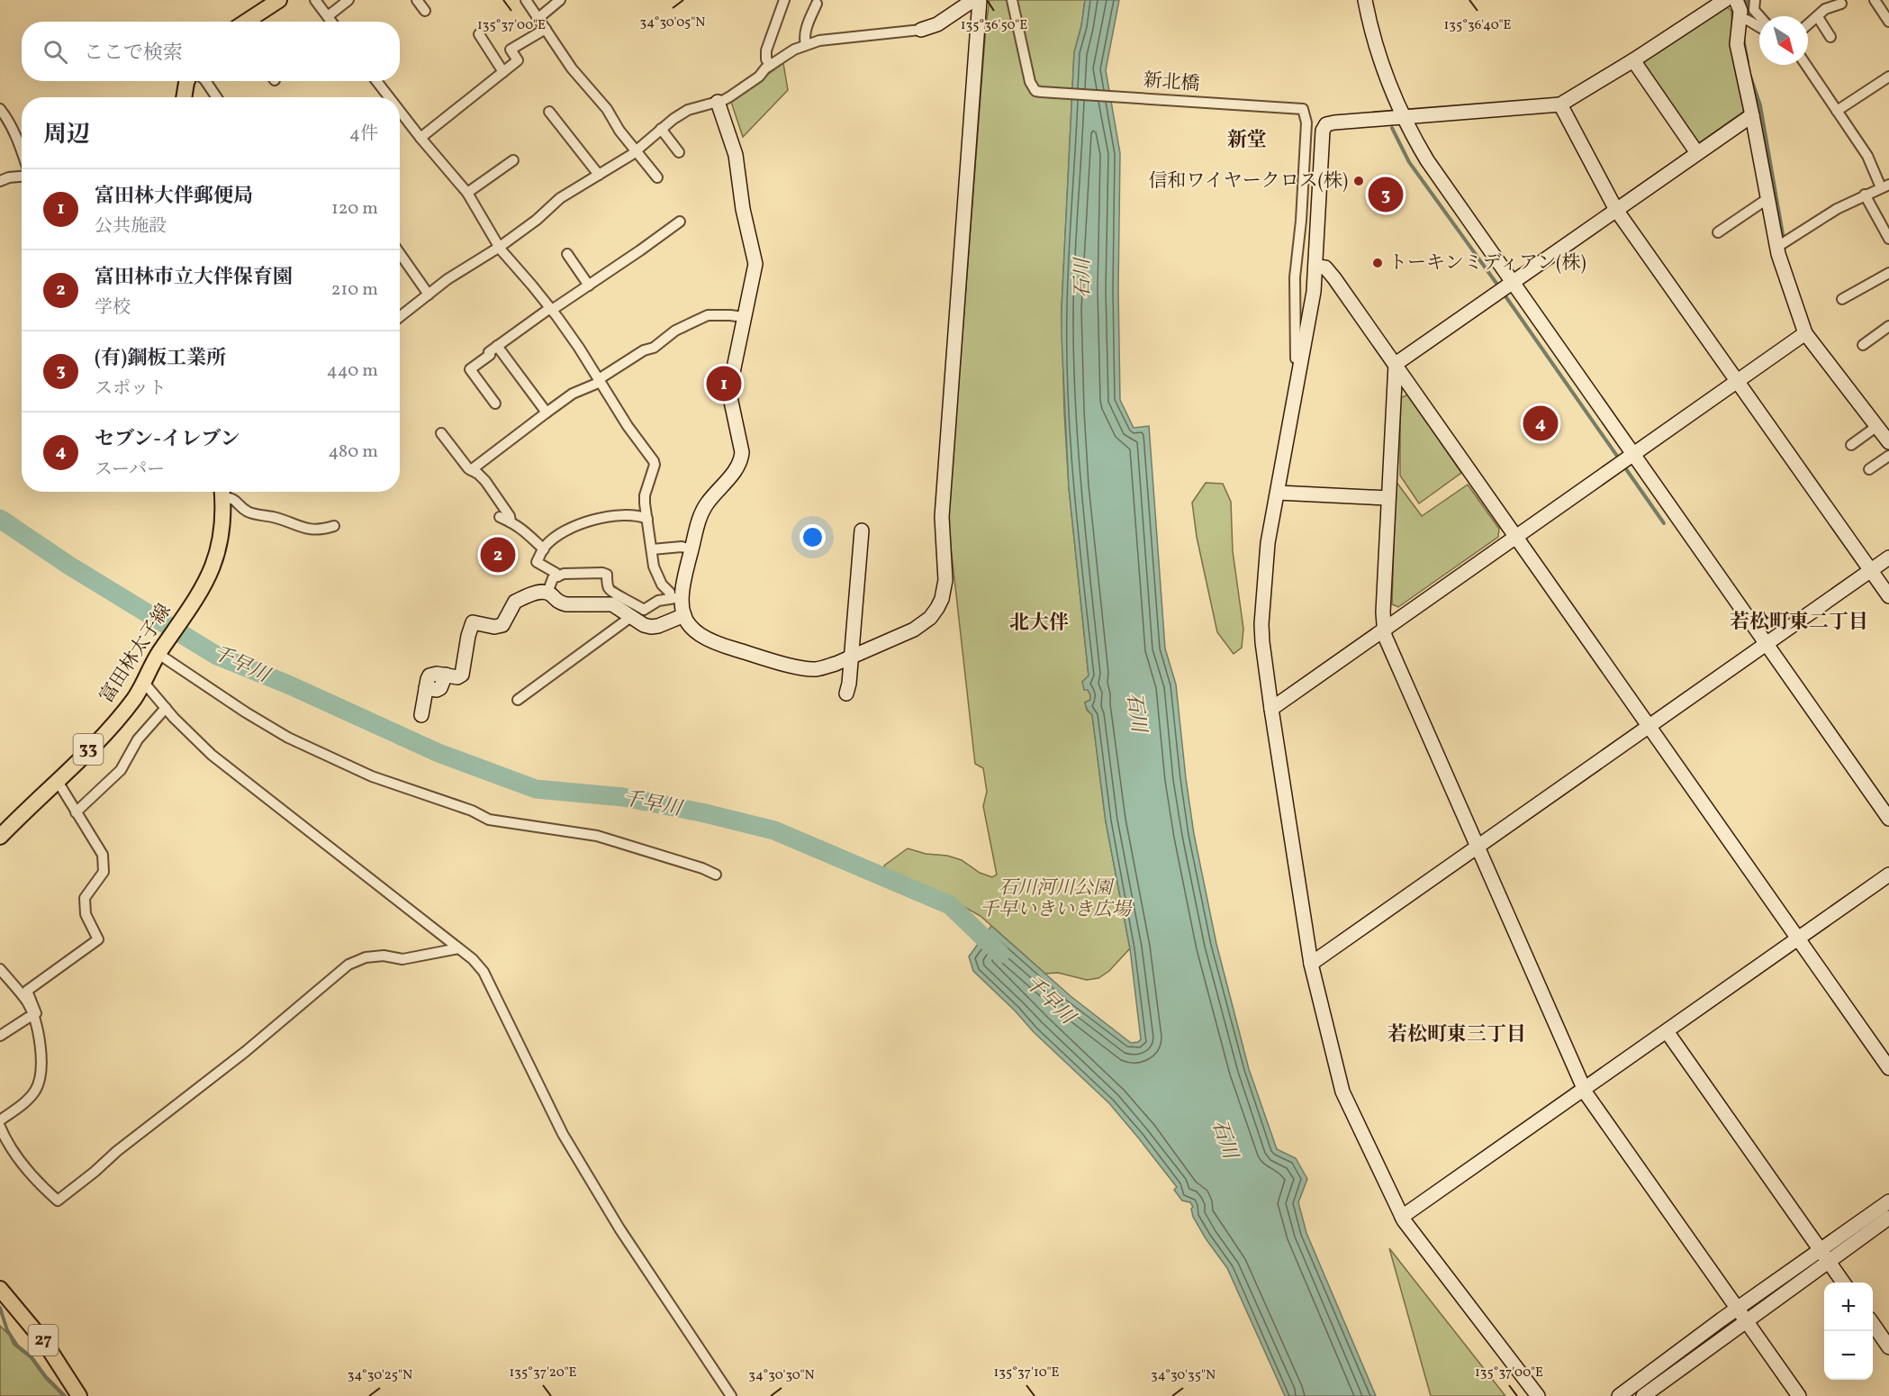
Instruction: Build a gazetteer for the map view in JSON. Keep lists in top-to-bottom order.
{
  "streets": {
    "main road": ["富田林太子線", "33", "27"],
    "street": ["新北橋"]
  },
  "districts": [
    "新堂",
    "若松町東二丁目",
    "北大伴",
    "若松町東三丁目"
  ],
  "water": ["石川", "千早川"],
  "parks": ["石川河川公園 千早いきいき広場"],
  "places": ["信和ワイヤークロス(株)", "トーキンミディアン(株)"],
  "north": "bottom right",
  "page": {
    "search": "ここで検索",
    "heading": ["周辺", "4件"],
    "list": [
      {
        "mark": "1",
        "name": "富田林大伴郵便局",
        "note": "公共施設",
        "value": "120 m"
      },
      {
        "mark": "2",
        "name": "富田林市立大伴保育園",
        "note": "学校",
        "value": "210 m"
      },
      {
        "mark": "3",
        "name": "(有)鋼板工業所",
        "note": "スポット",
        "value": "440 m"
      },
      {
        "mark": "4",
        "name": "セブン-イレブン",
        "note": "スーパー",
        "value": "480 m"
      }
    ],
    "pins": [
      "3",
      "1",
      "4",
      "2"
    ],
    "map_buttons": ["+", "−"]
  },
  "coordinates": [
    "34°30'05\"N",
    "135°37'00\"E",
    "135°36'50\"E",
    "135°36'40\"E",
    "135°37'20\"E",
    "135°37'10\"E",
    "34°30'25\"N",
    "34°30'30\"N",
    "34°30'35\"N"
  ]
}
